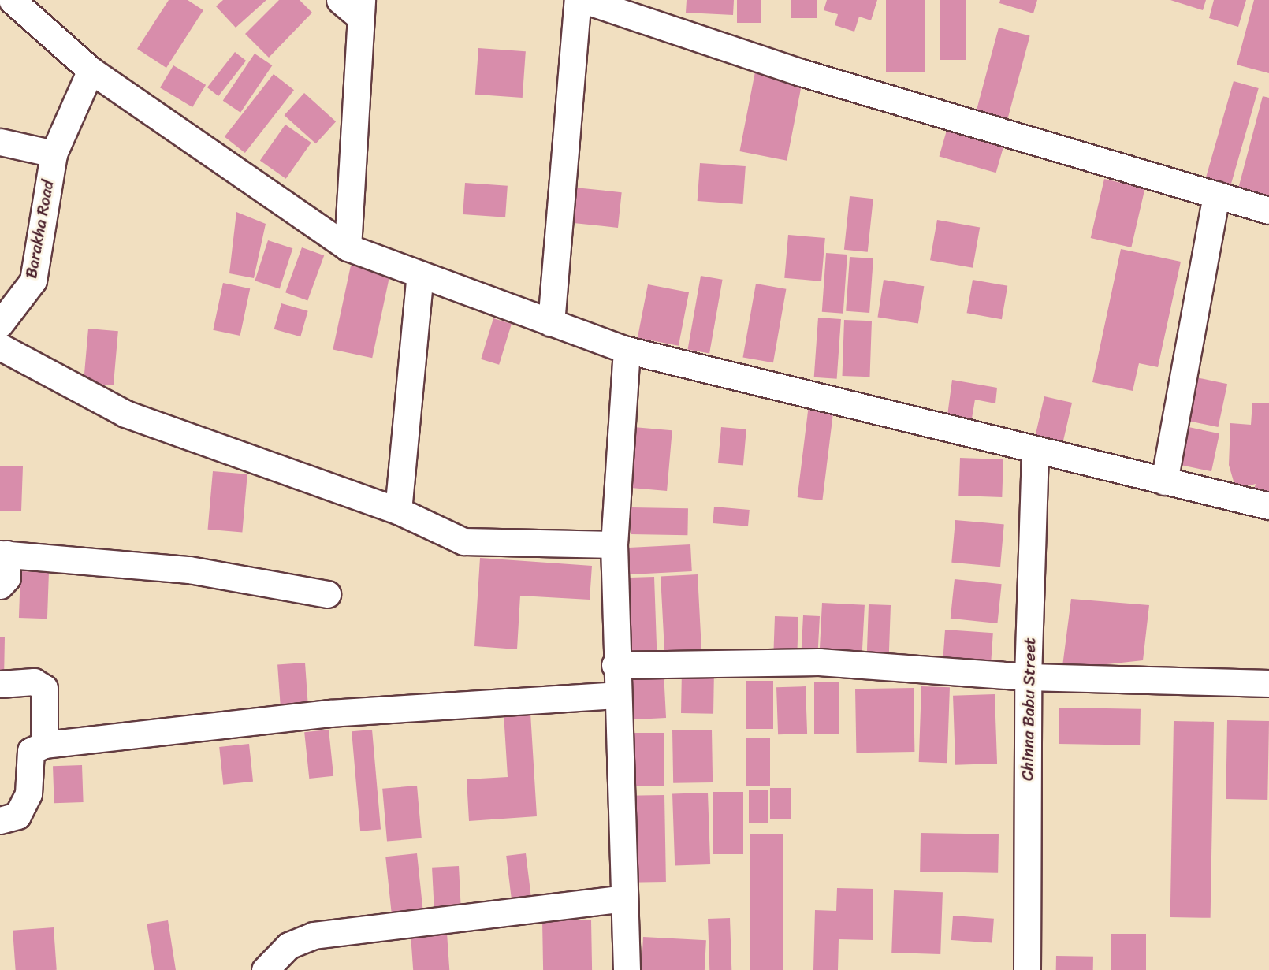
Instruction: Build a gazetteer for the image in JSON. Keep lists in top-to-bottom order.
{
  "streets": {
    "street": ["Barakha Road", "Chinna Babu Street"]
  }
}
